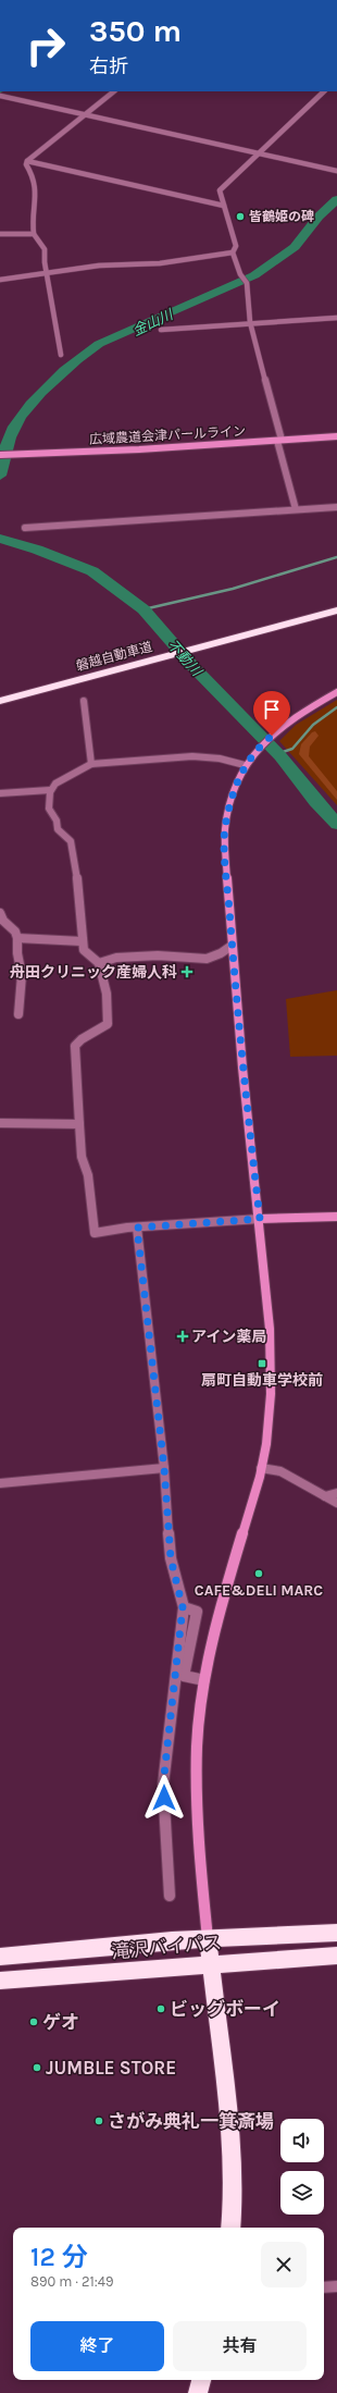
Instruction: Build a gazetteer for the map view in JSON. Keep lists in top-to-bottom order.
{
  "streets": {
    "highway": ["磐越自動車道", "滝沢バイパス"],
    "street": ["広域農道会津パールライン"]
  },
  "water": ["金山川", "不動川"],
  "places": {
    "other": [
      "皆鶴姫の碑",
      "CAFE&DELI MARC",
      "ビッグボーイ",
      "ゲオ",
      "JUMBLE STORE",
      "さがみ典礼一箕斎場"
    ],
    "health": ["舟田クリニック産婦人科", "アイン薬局"],
    "transit": ["扇町自動車学校前"]
  },
  "page": {
    "turn": ["350 m", "右折"],
    "heading": ["12 分", "890 m · 21:49"],
    "buttons": ["終了", "共有"]
  }
}
